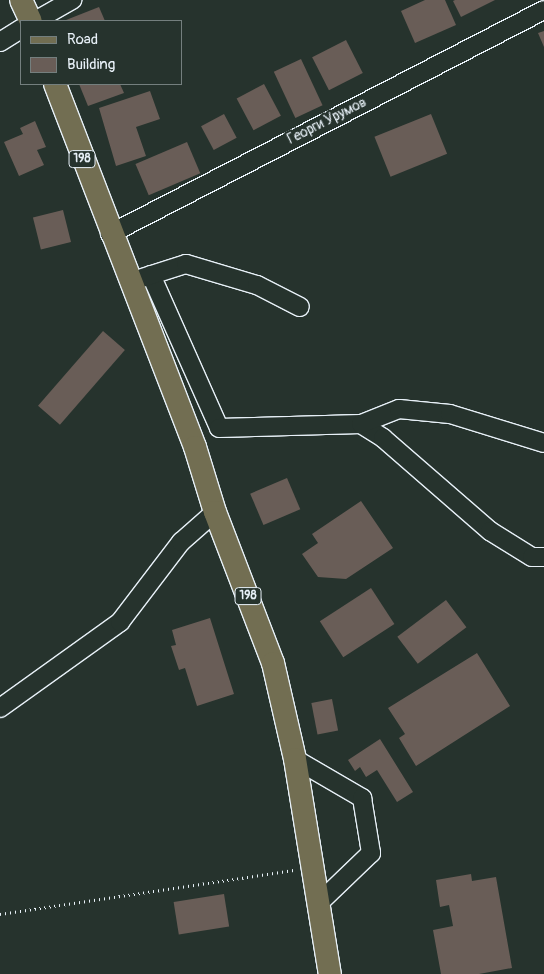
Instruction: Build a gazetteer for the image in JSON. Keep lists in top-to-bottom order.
{
  "streets": {
    "main road": ["198"],
    "street": ["Георги Урумов"]
  },
  "crossings": [
    ["Георги Урумов", "198"]
  ],
  "legend": ["Road", "Building"]
}
